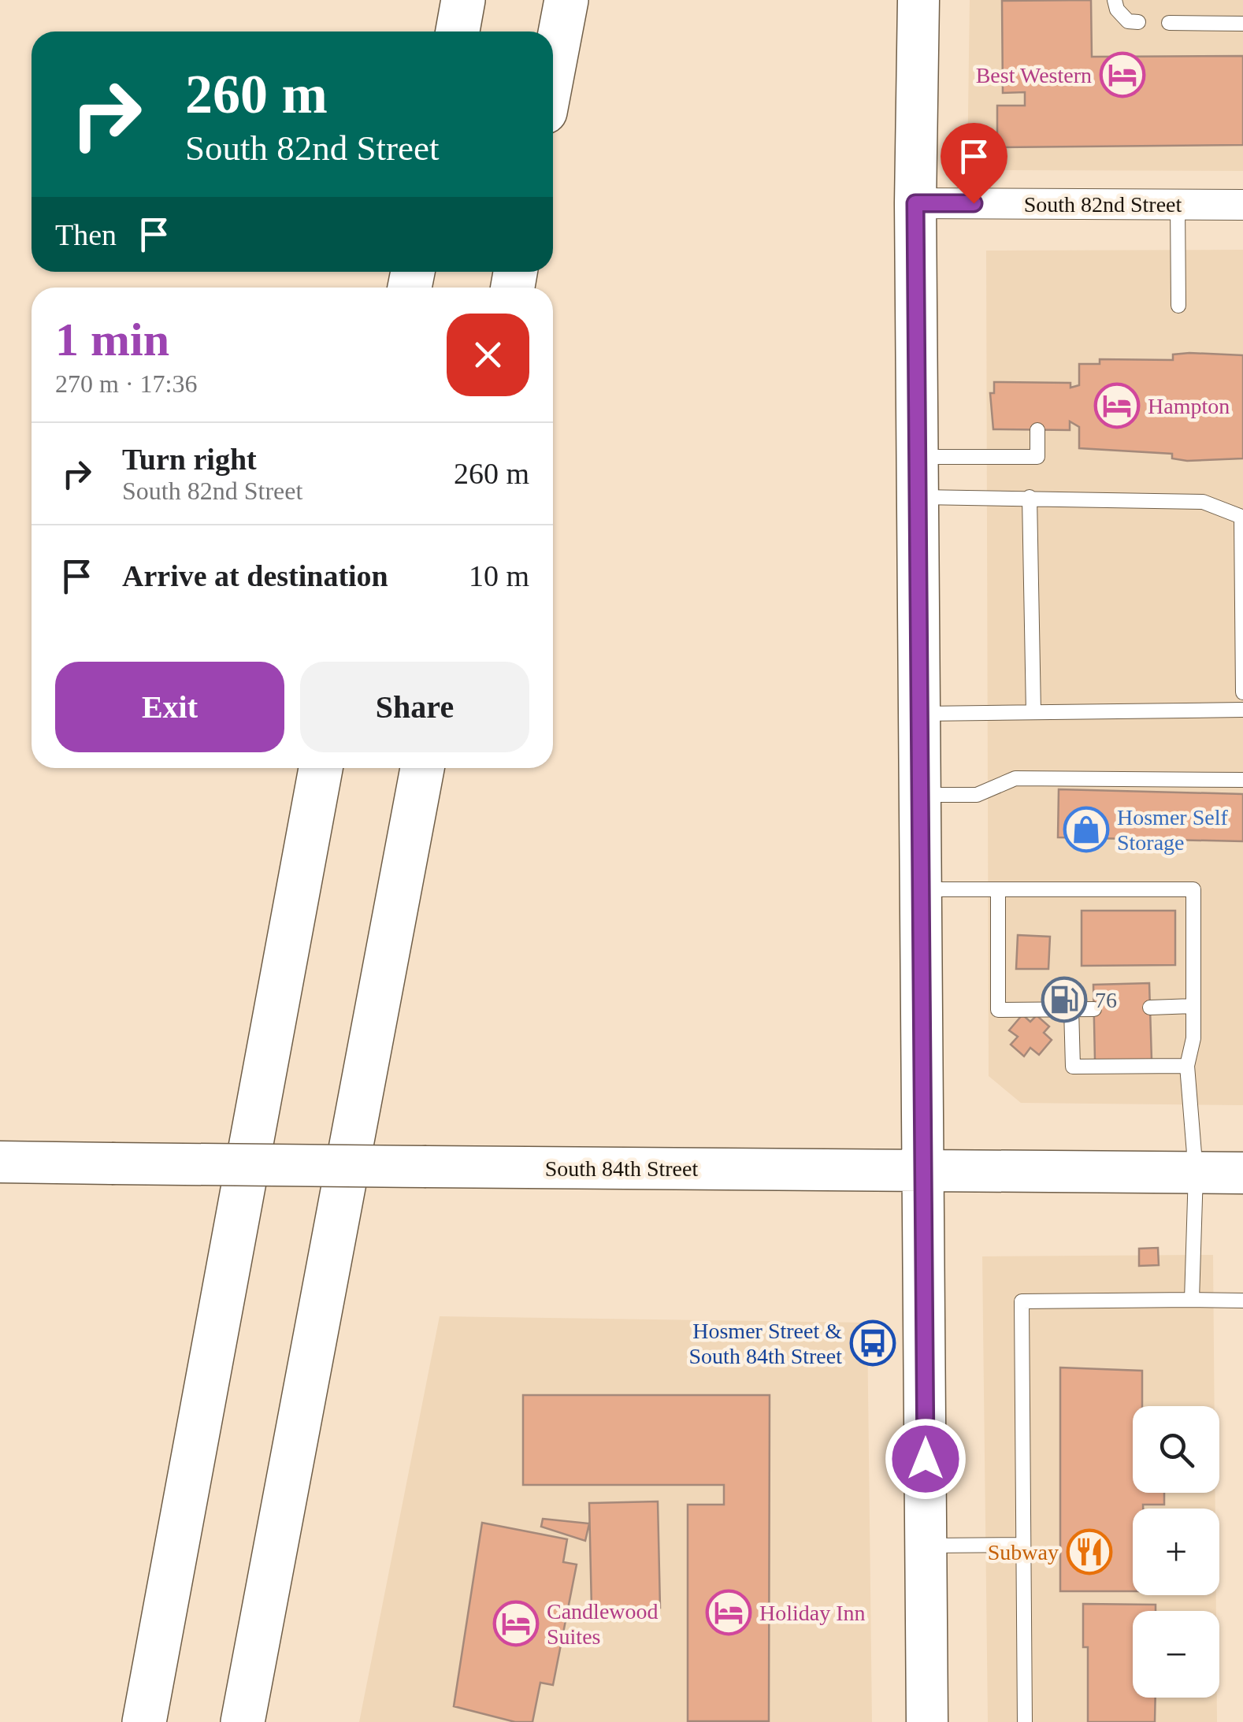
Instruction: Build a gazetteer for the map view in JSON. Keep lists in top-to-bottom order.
{
  "streets": {
    "main road": ["South 84th Street"],
    "street": ["South 82nd Street"]
  },
  "places": {
    "hotel": [
      "Best Western",
      "Hampton",
      "Holiday Inn",
      "Candlewood Suites"
    ],
    "shop": ["Hosmer Self Storage"],
    "fuel station": ["76"],
    "bus stop": ["Hosmer Street & South 84th Street"],
    "restaurant": ["Subway"]
  },
  "page": {
    "turn": ["260 m", "South 82nd Street"],
    "then": "Then",
    "heading": ["1 min", "270 m · 17:36"],
    "list": [
      {
        "name": "Turn right",
        "note": "South 82nd Street",
        "value": "260 m"
      },
      {
        "name": "Arrive at destination",
        "value": "10 m"
      }
    ],
    "buttons": ["Exit", "Share"],
    "map_buttons": ["+", "−"]
  }
}
